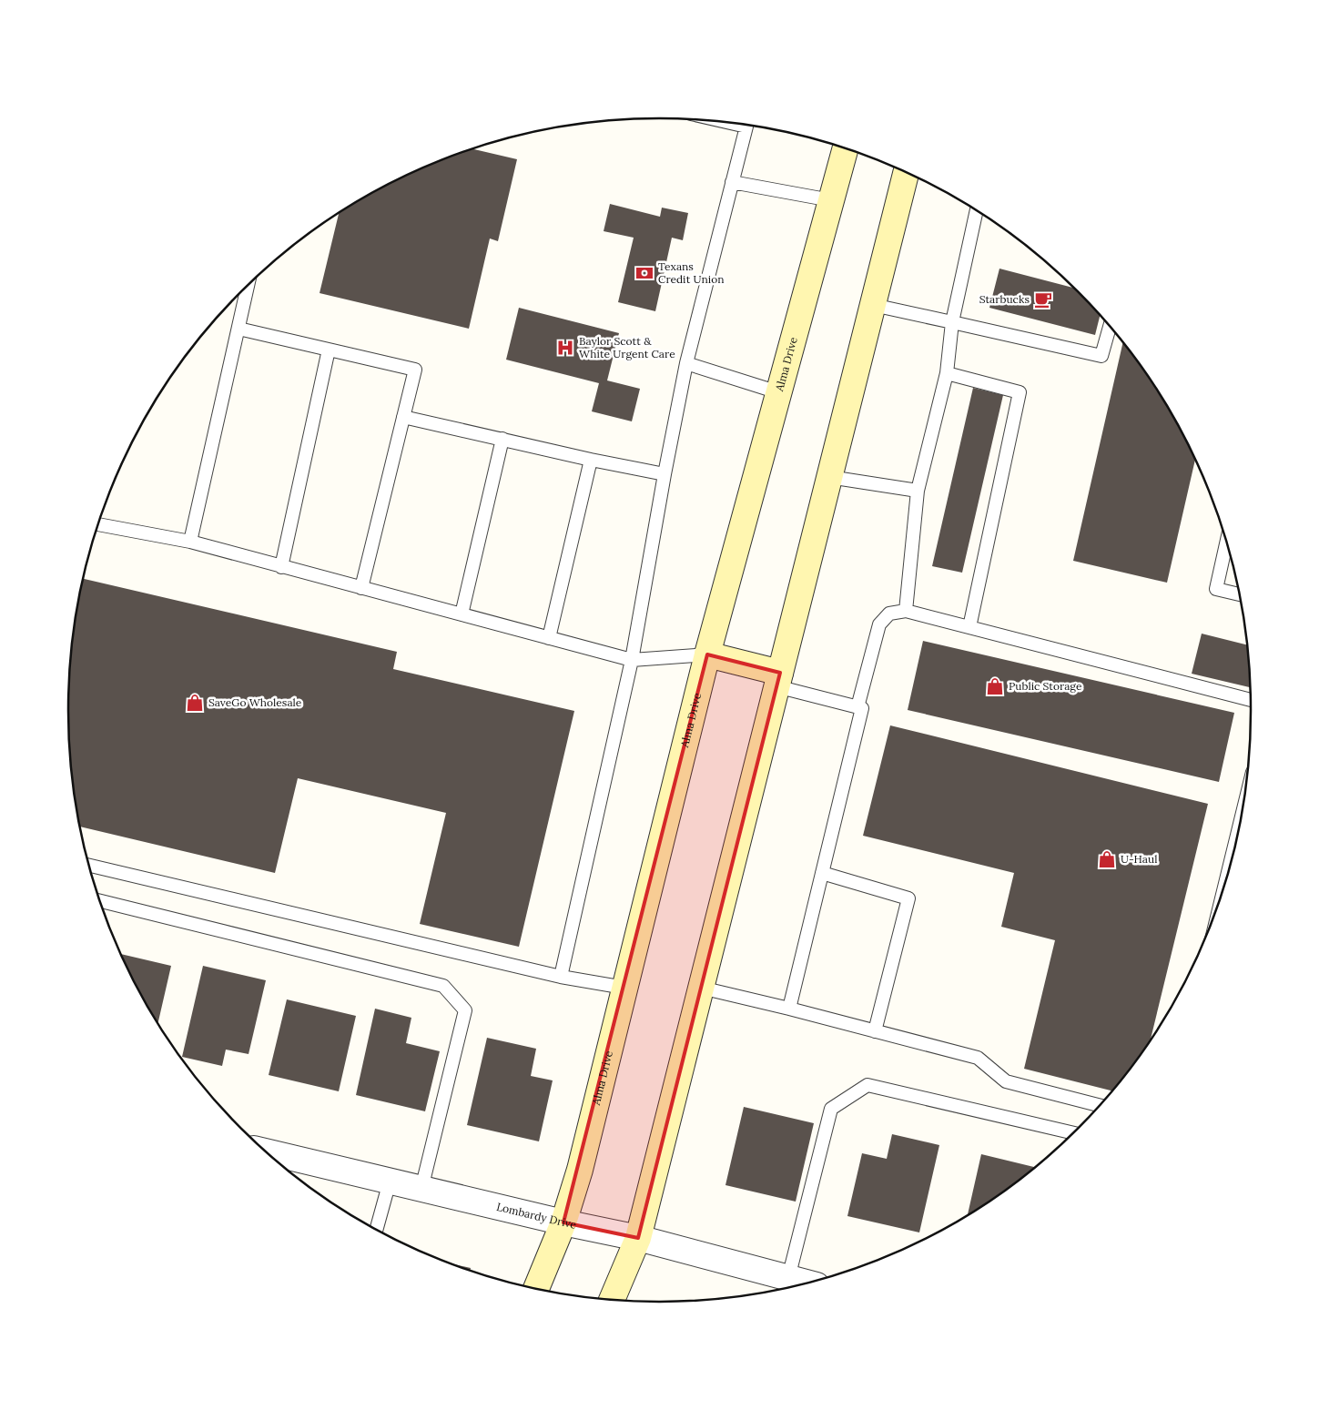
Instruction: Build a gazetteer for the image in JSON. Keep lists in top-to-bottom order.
{
  "streets": {
    "main road": ["Alma Drive"],
    "street": ["Lombardy Drive"]
  },
  "crossings": [
    ["Alma Drive", "Lombardy Drive"]
  ],
  "places": {
    "bank": ["Texans Credit Union"],
    "cafe": ["Starbucks"],
    "hospital": ["Baylor Scott & White Urgent Care"],
    "shop": ["Public Storage", "SaveGo Wholesale", "U-Haul"]
  }
}
